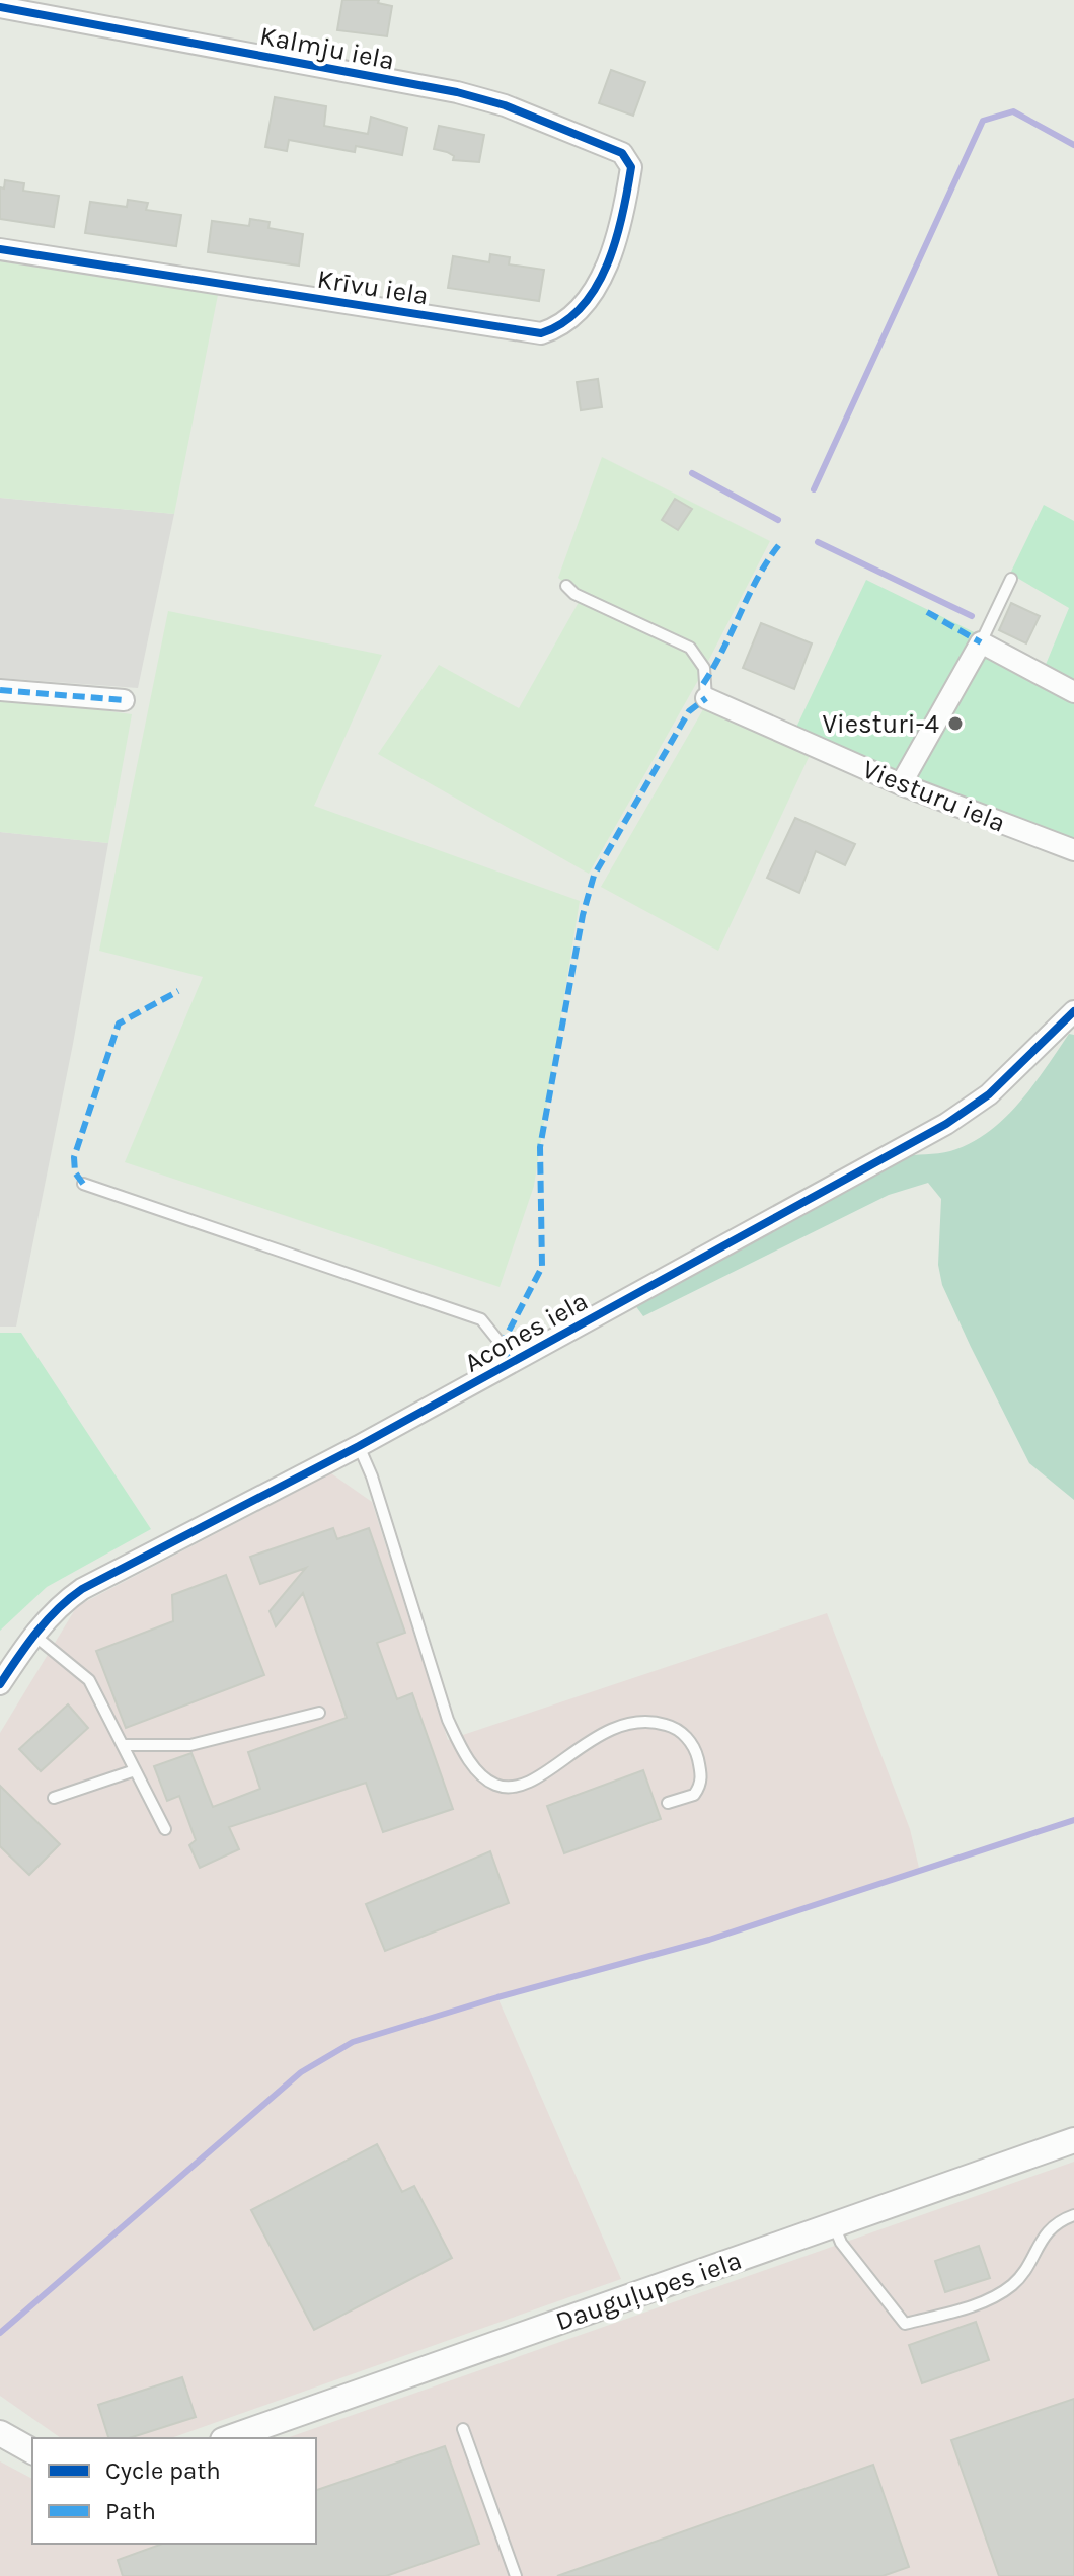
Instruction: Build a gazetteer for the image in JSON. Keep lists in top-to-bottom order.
{
  "streets": {
    "street": [
      "Kalmju iela",
      "Krīvu iela",
      "Viesturu iela",
      "Acones iela",
      "Dauguļupes iela"
    ]
  },
  "crossings": [
    ["Kalmju iela", "Krīvu iela"]
  ],
  "places": ["Viesturi-4"],
  "legend": ["Cycle path", "Path"]
}
